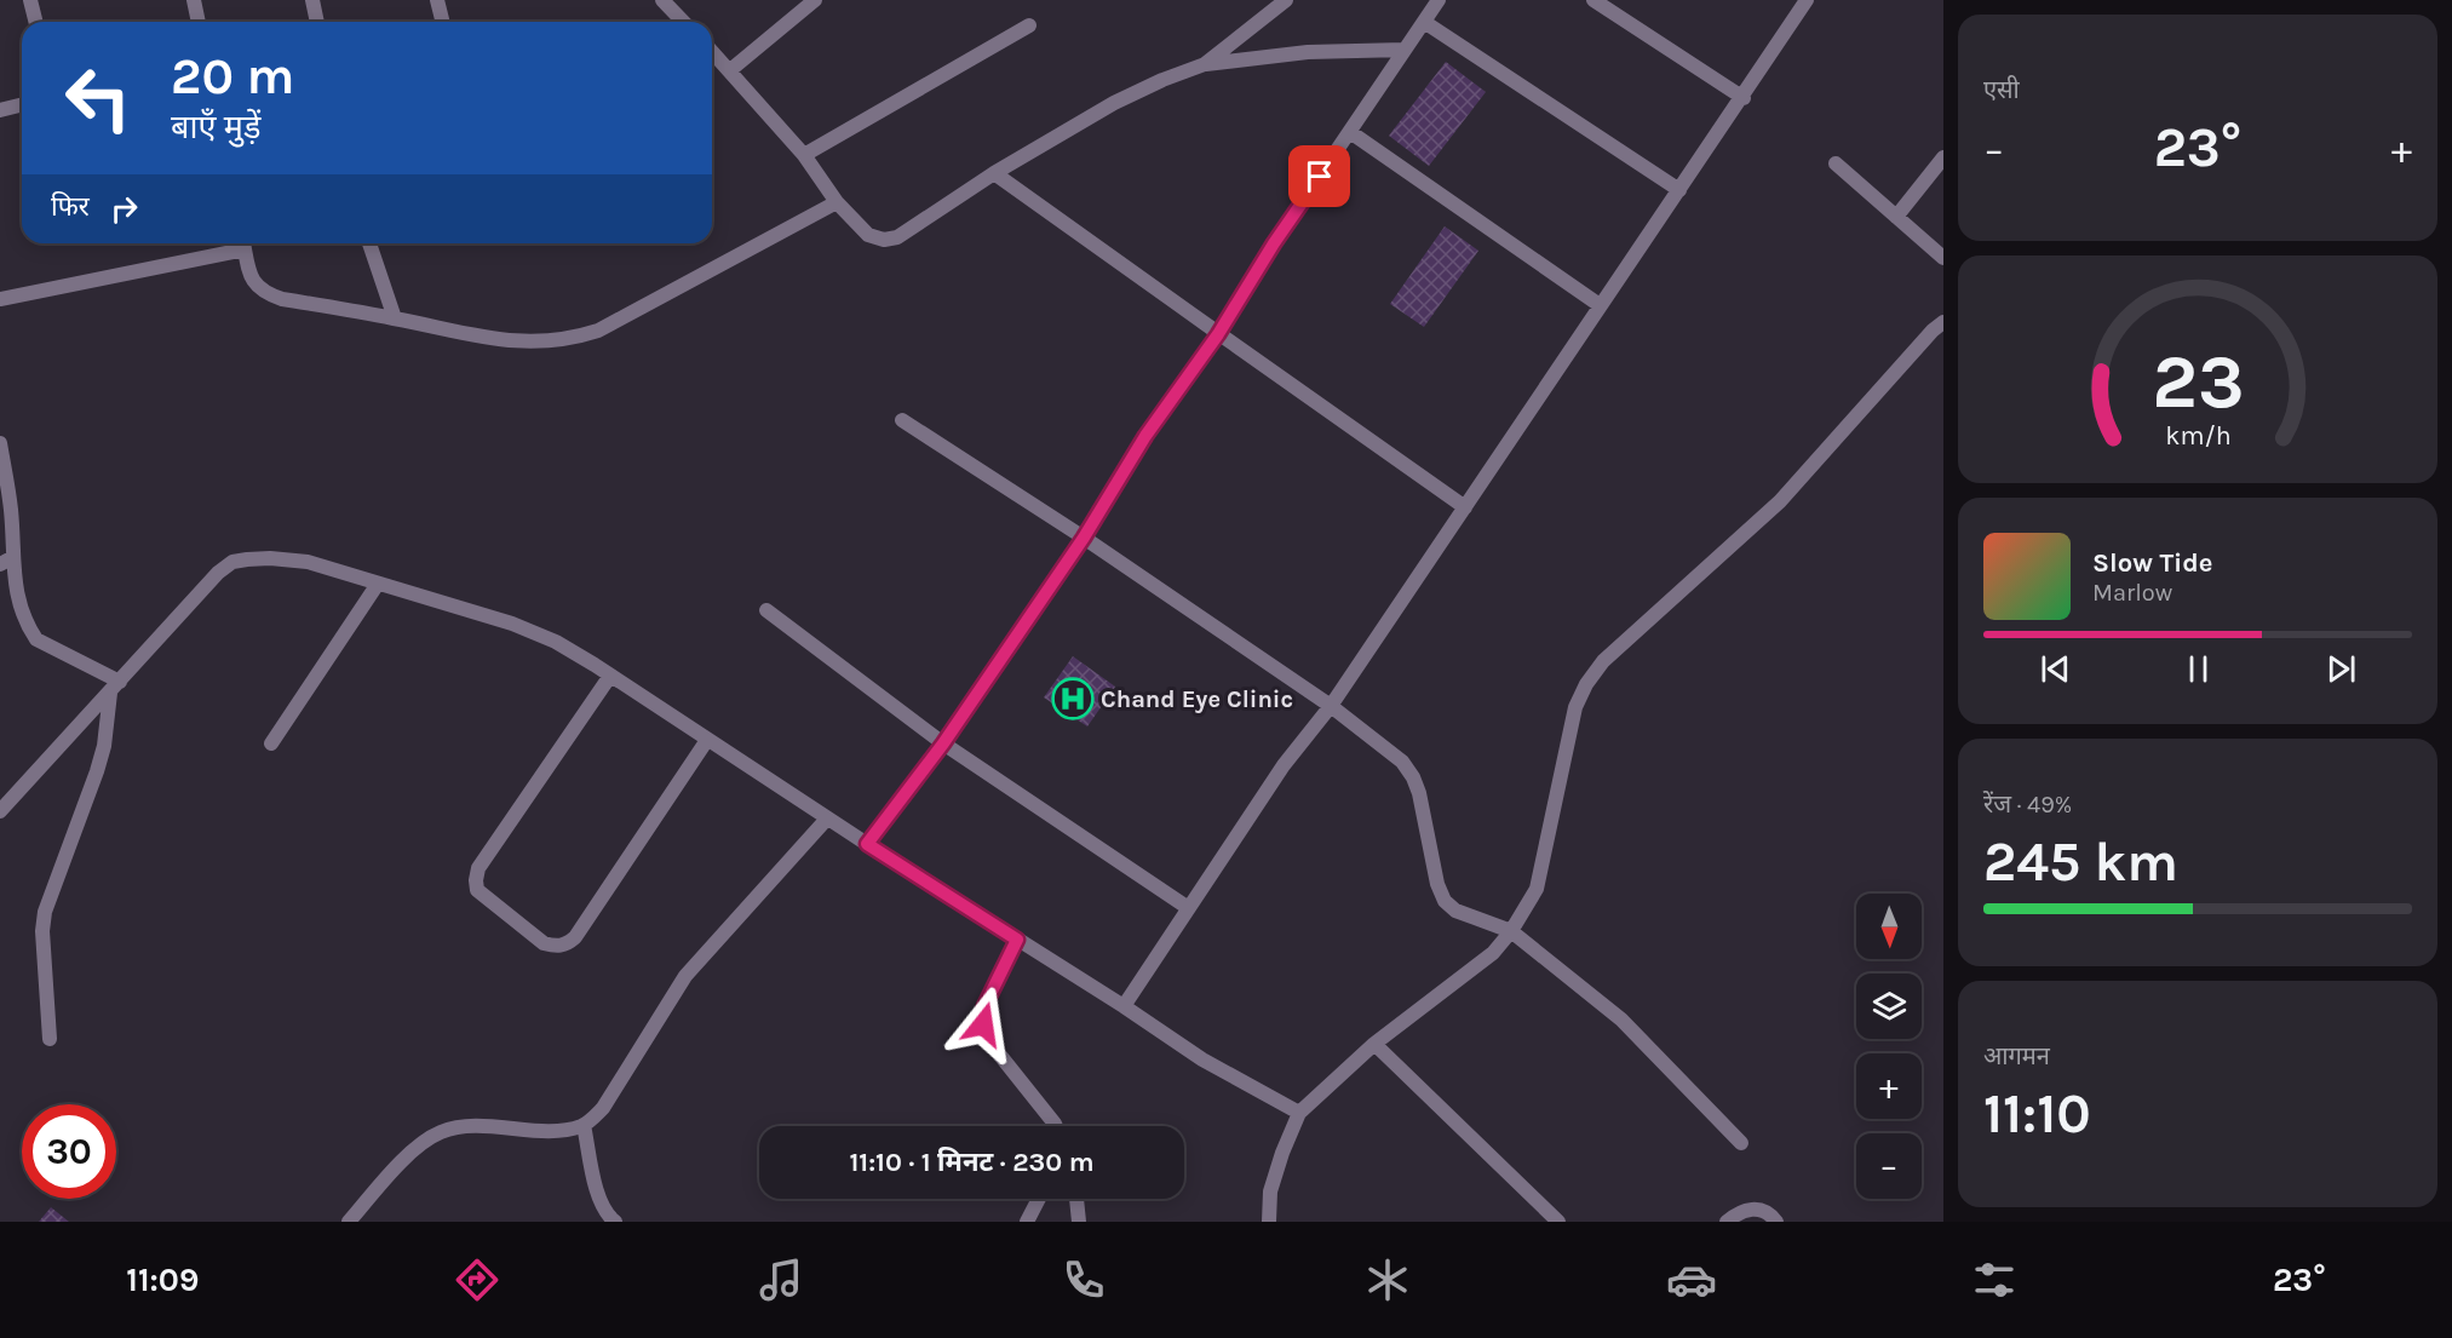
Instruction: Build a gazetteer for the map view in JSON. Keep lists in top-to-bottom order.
{
  "places": {
    "hospital": ["Chand Eye Clinic"]
  },
  "north": "bottom",
  "page": {
    "tile": [
      "एसी",
      ["रेंज · 49%", "245 km"],
      ["आगमन", "11:10"]
    ],
    "turn": ["20 m", "बाएँ मुड़ें"],
    "heat": ["−", "23°", "+"],
    "then": "फिर",
    "song": ["Slow Tide", "Marlow"],
    "map_buttons": ["+", "−"],
    "limit": "30",
    "trip": "11:10 · 1 मिनट · 230 m",
    "tabs": ["11:09", "23°"],
    "gauge": ["23", "km/h"]
  }
}
